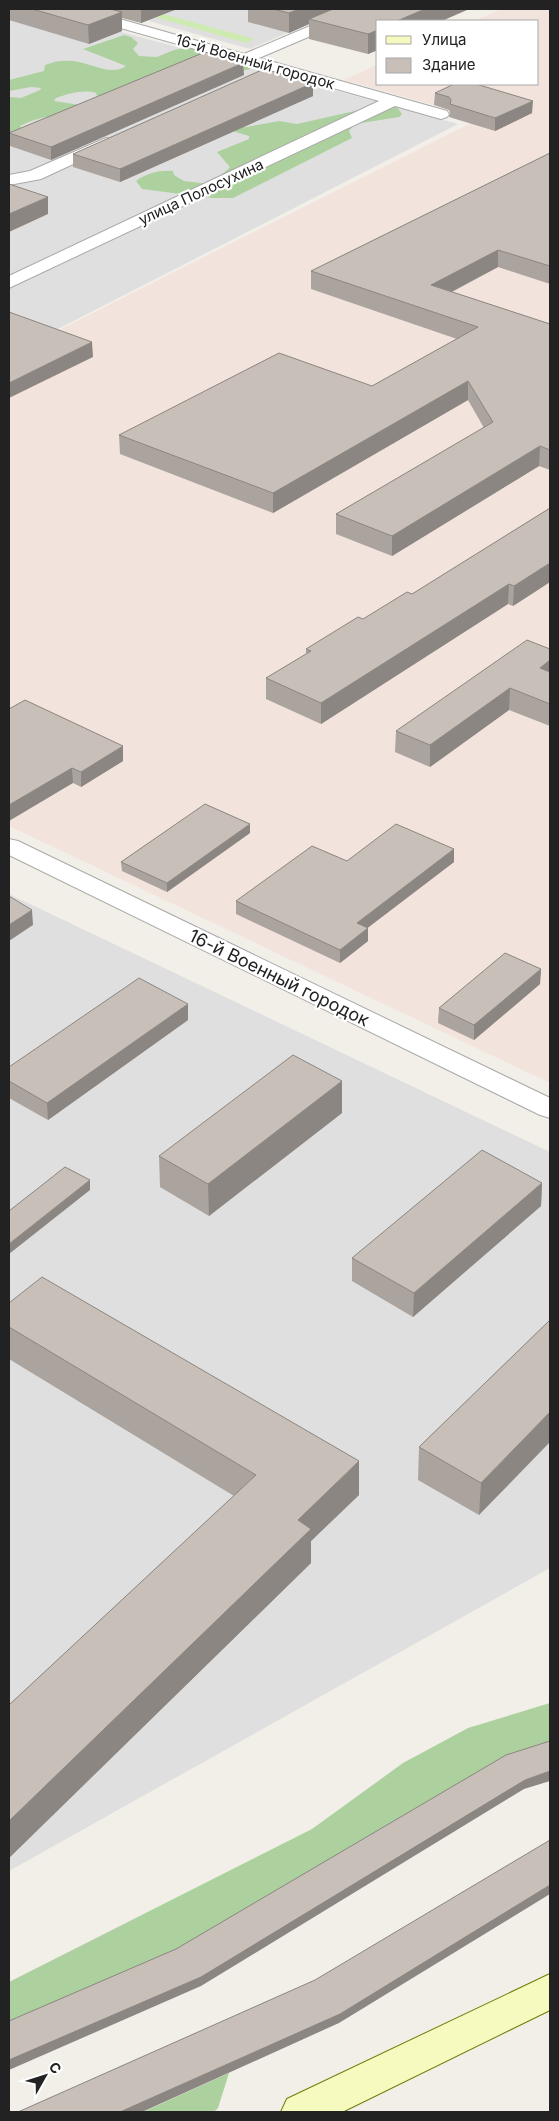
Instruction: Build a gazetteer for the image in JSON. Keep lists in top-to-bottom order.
{
  "streets": {
    "street": ["16-й Военный городок", "улица Полосухина"]
  },
  "crossings": [
    ["16-й Военный городок", "улица Полосухина"]
  ],
  "legend": ["Улица", "Здание"],
  "north": "top right"
}
